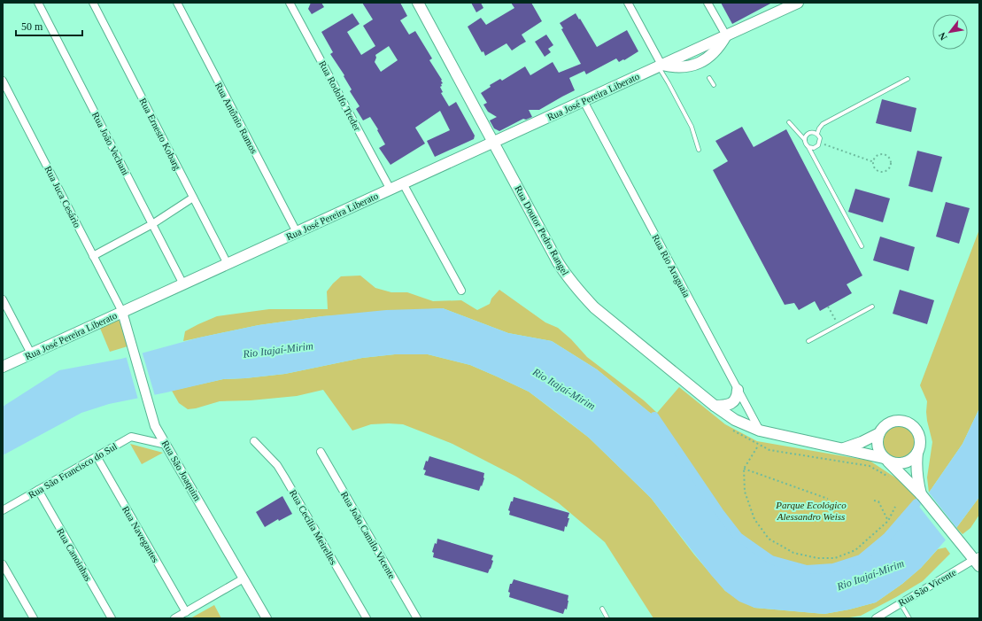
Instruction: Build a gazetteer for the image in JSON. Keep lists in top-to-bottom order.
{
  "streets": {
    "main road": ["Rua José Pereira Liberato", "Rua Doutor Pedro Rangel"],
    "street": [
      "Rua Rodolfo Treder",
      "Rua Antônio Ramos",
      "Rua Ernesto Kobarg",
      "Rua João Vechani",
      "Rua Juca Cesário",
      "Rua Rio Araguaia",
      "Rua São Francisco do Sul",
      "Rua São Joaquim",
      "Rua Cecília Meirelles",
      "Rua Navegantes",
      "Rua João Camilo Vicente",
      "Rua Canoinhas",
      "Rua São Vicente"
    ]
  },
  "crossings": [
    ["Rua Rodolfo Treder", "Rua José Pereira Liberato"],
    ["Rua José Pereira Liberato", "Rua Antônio Ramos"],
    ["Rua José Pereira Liberato", "Rua Ernesto Kobarg"],
    ["Rua José Pereira Liberato", "Rua João Vechani"],
    ["Rua José Pereira Liberato", "Rua Juca Cesário"],
    ["Rua José Pereira Liberato", "Rua Doutor Pedro Rangel"],
    ["Rua José Pereira Liberato", "Rua Rio Araguaia"],
    ["Rua José Pereira Liberato", "Rua São Joaquim"],
    ["Rua Juca Cesário", "Rua São Joaquim"],
    ["Rua Doutor Pedro Rangel", "Rua Rio Araguaia"],
    ["Rua São Francisco do Sul", "Rua São Joaquim"],
    ["Rua São Francisco do Sul", "Rua Navegantes"],
    ["Rua São Francisco do Sul", "Rua Canoinhas"]
  ],
  "water": ["Rio Itajaí-Mirim"],
  "parks": ["Parque Ecológico Alessandro Weiss"],
  "scale_bar": "50 m",
  "north": "bottom left"
}
